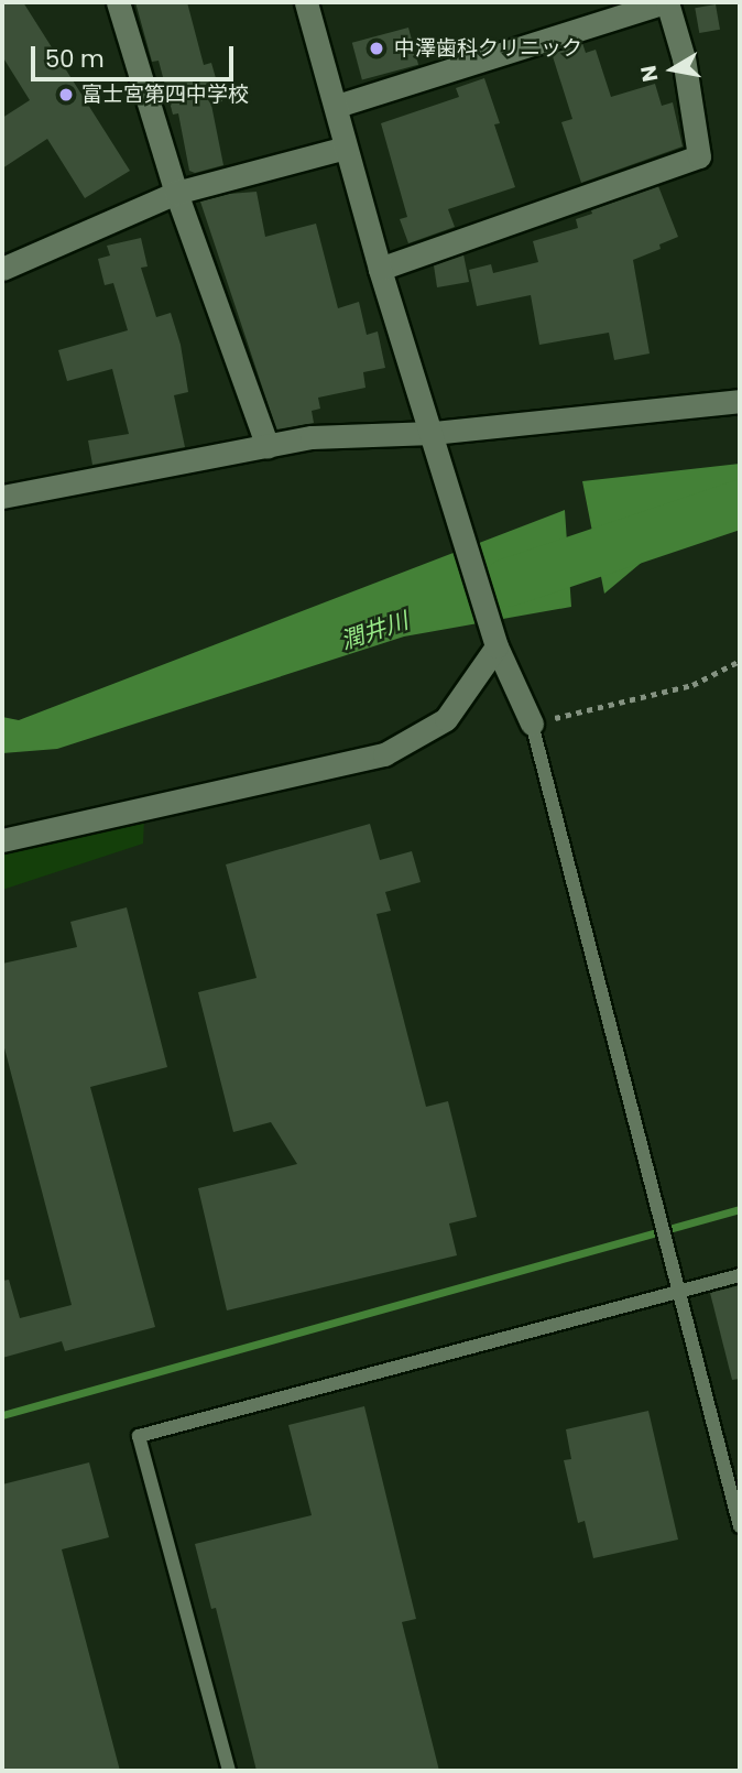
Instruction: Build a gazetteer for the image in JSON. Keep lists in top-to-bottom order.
{
  "water": ["潤井川"],
  "places": ["中澤歯科クリニック", "富士宮第四中学校"],
  "scale_bar": "50 m",
  "north": "left"
}
